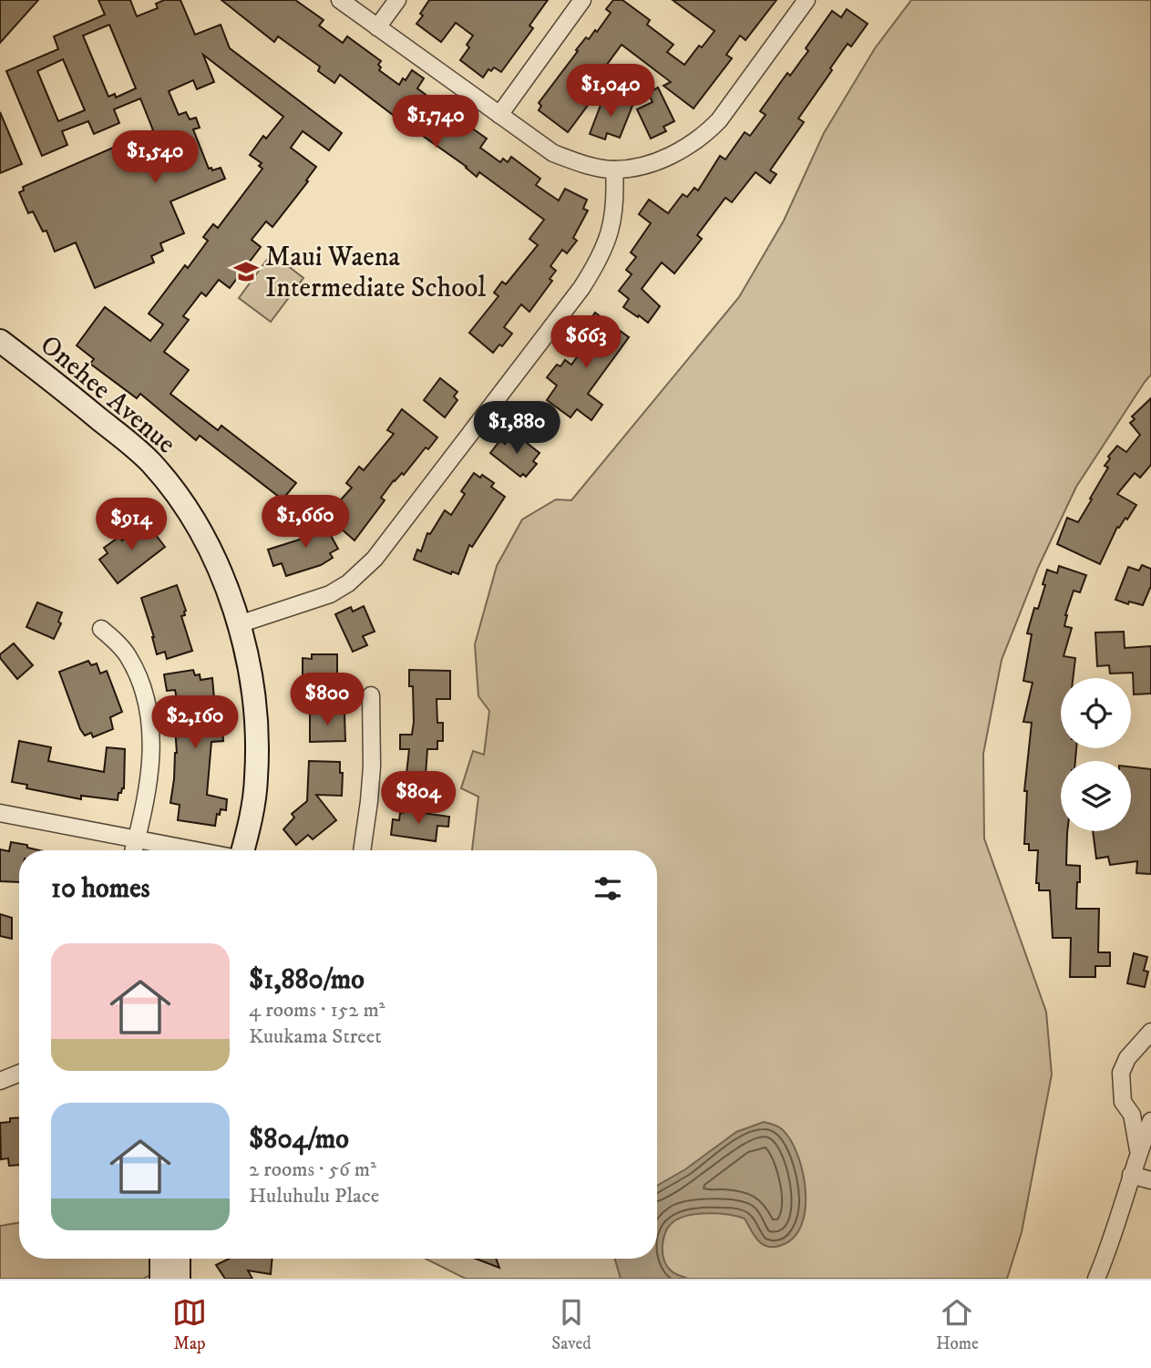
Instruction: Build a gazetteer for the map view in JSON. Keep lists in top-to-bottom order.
{
  "streets": {
    "street": ["Onehee Avenue"]
  },
  "places": {
    "school or university": ["Maui Waena Intermediate School"]
  },
  "page": {
    "price": [
      "$1,040",
      "$1,740",
      "$1,540",
      "$663",
      "$1,880",
      "$1,660",
      "$914",
      "$800",
      "$2,160",
      "$804"
    ],
    "heading": "10 homes",
    "list": [
      {
        "name": "$1,880/mo",
        "note": "4 rooms · 152 m² · Kuukama Street"
      },
      {
        "name": "$804/mo",
        "note": "2 rooms · 56 m² · Huluhulu Place"
      }
    ],
    "tabs": ["Map", "Saved", "Home"]
  }
}
